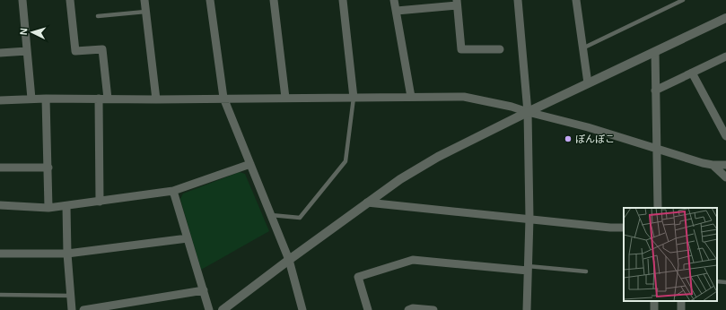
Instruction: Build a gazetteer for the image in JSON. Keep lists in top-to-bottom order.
{
  "places": ["ぽんぽこ"],
  "north": "left"
}
